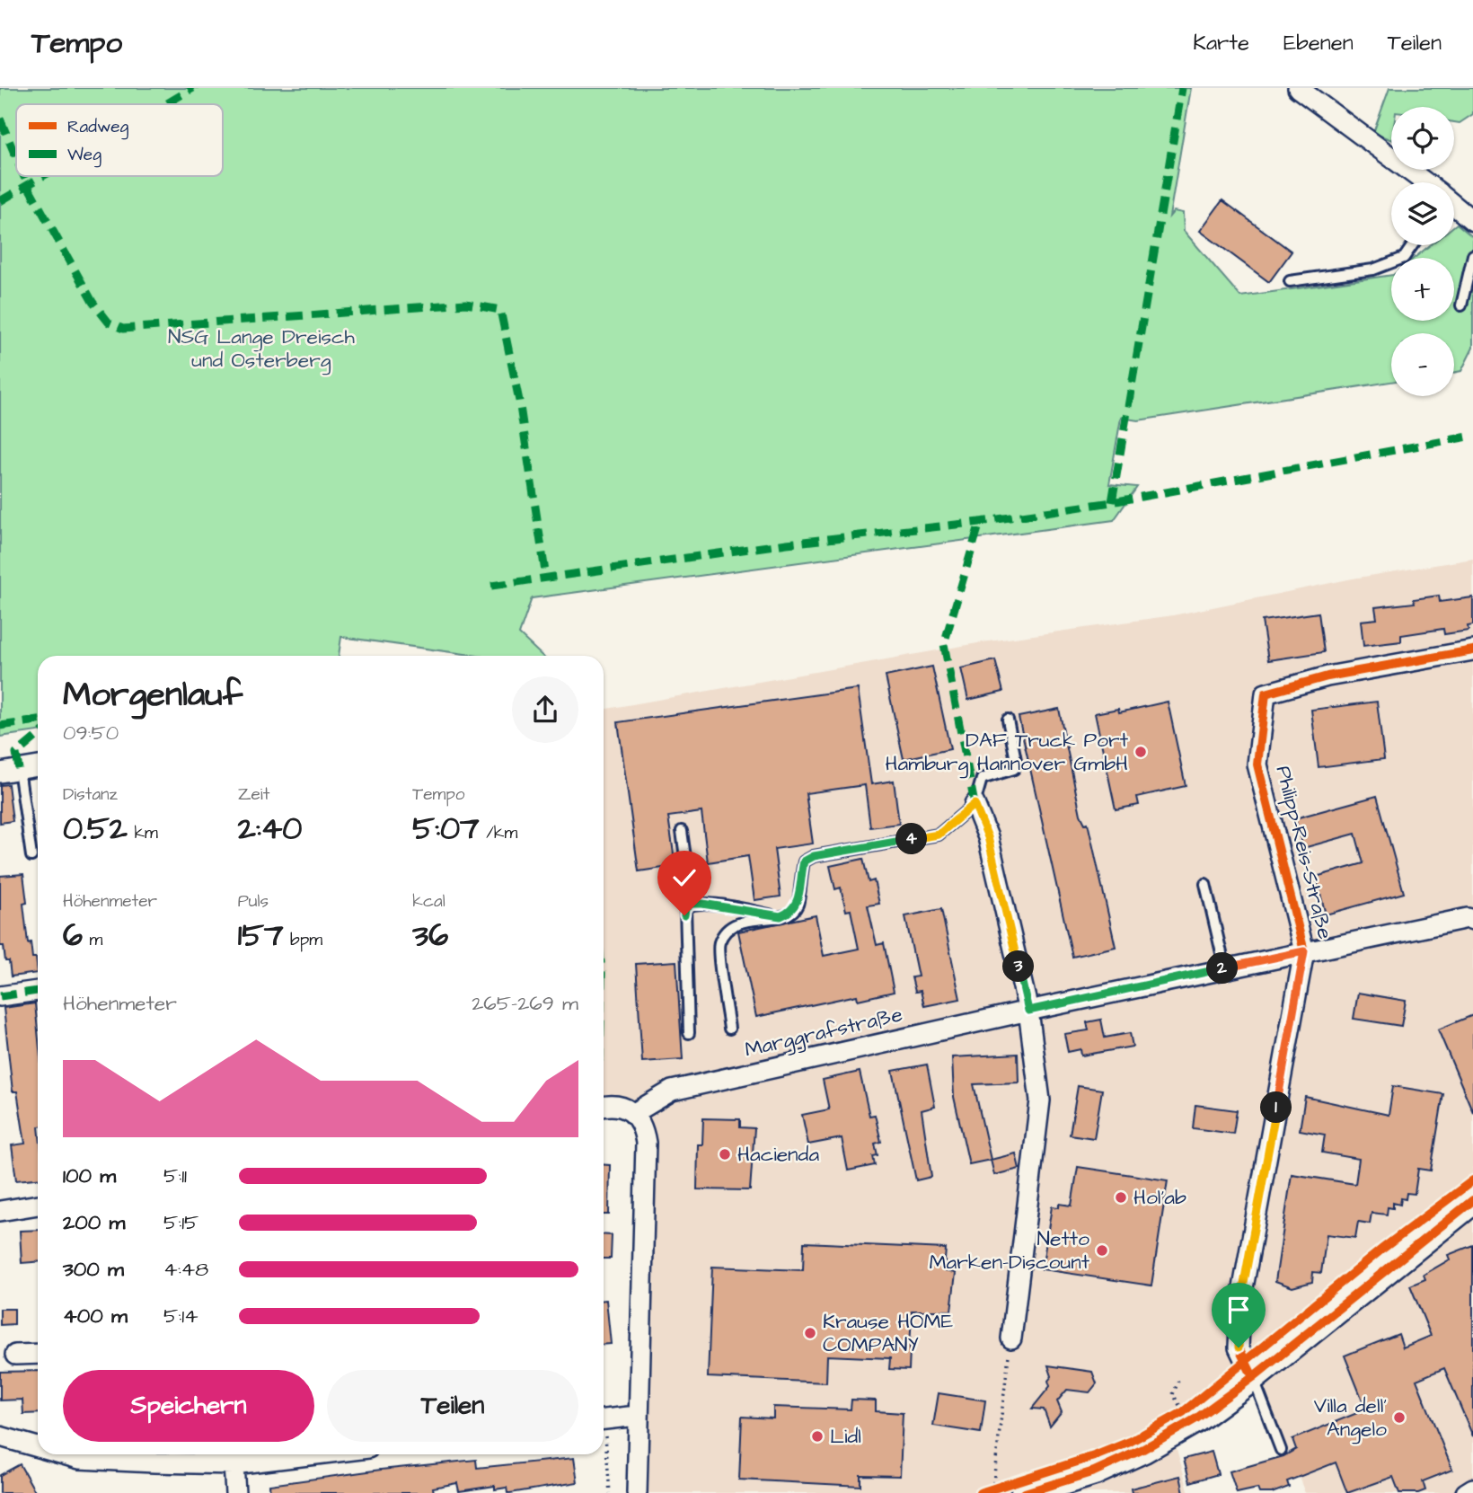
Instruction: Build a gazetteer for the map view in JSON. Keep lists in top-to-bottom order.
{
  "streets": {
    "street": ["Philipp-Reis-Straße", "Marggrafstraße"]
  },
  "crossings": [
    ["Philipp-Reis-Straße", "Marggrafstraße"]
  ],
  "parks": ["NSG Lange Dreisch und Osterberg"],
  "places": [
    "DAF Truck Port Hamburg Hannover GmbH",
    "Hacienda",
    "Hol'ab",
    "Netto Marken-Discount",
    "Krause HOME COMPANY",
    "Villa dell’ Angelo",
    "Lidl"
  ],
  "legend": ["Radweg", "Weg"],
  "page": {
    "header": "Tempo",
    "nav": ["Karte", "Ebenen", "Teilen"],
    "map_buttons": ["+", "−"],
    "heading": ["Morgenlauf", "09:50"],
    "stats": [
      ["Distanz", "0.52 km"],
      ["Zeit", "2:40"],
      ["Tempo", "5:07 /km"],
      ["Höhenmeter", "6 m"],
      ["Puls", "157 bpm"],
      ["kcal", "36"]
    ],
    "pins": [
      "4",
      "3",
      "2",
      "1"
    ],
    "chart": ["Höhenmeter", "265–269 m"],
    "list": [
      {
        "name": "100 m",
        "note": "5:11"
      },
      {
        "name": "200 m",
        "note": "5:15"
      },
      {
        "name": "300 m",
        "note": "4:48"
      },
      {
        "name": "400 m",
        "note": "5:14"
      }
    ],
    "buttons": ["Speichern", "Teilen"]
  }
}
